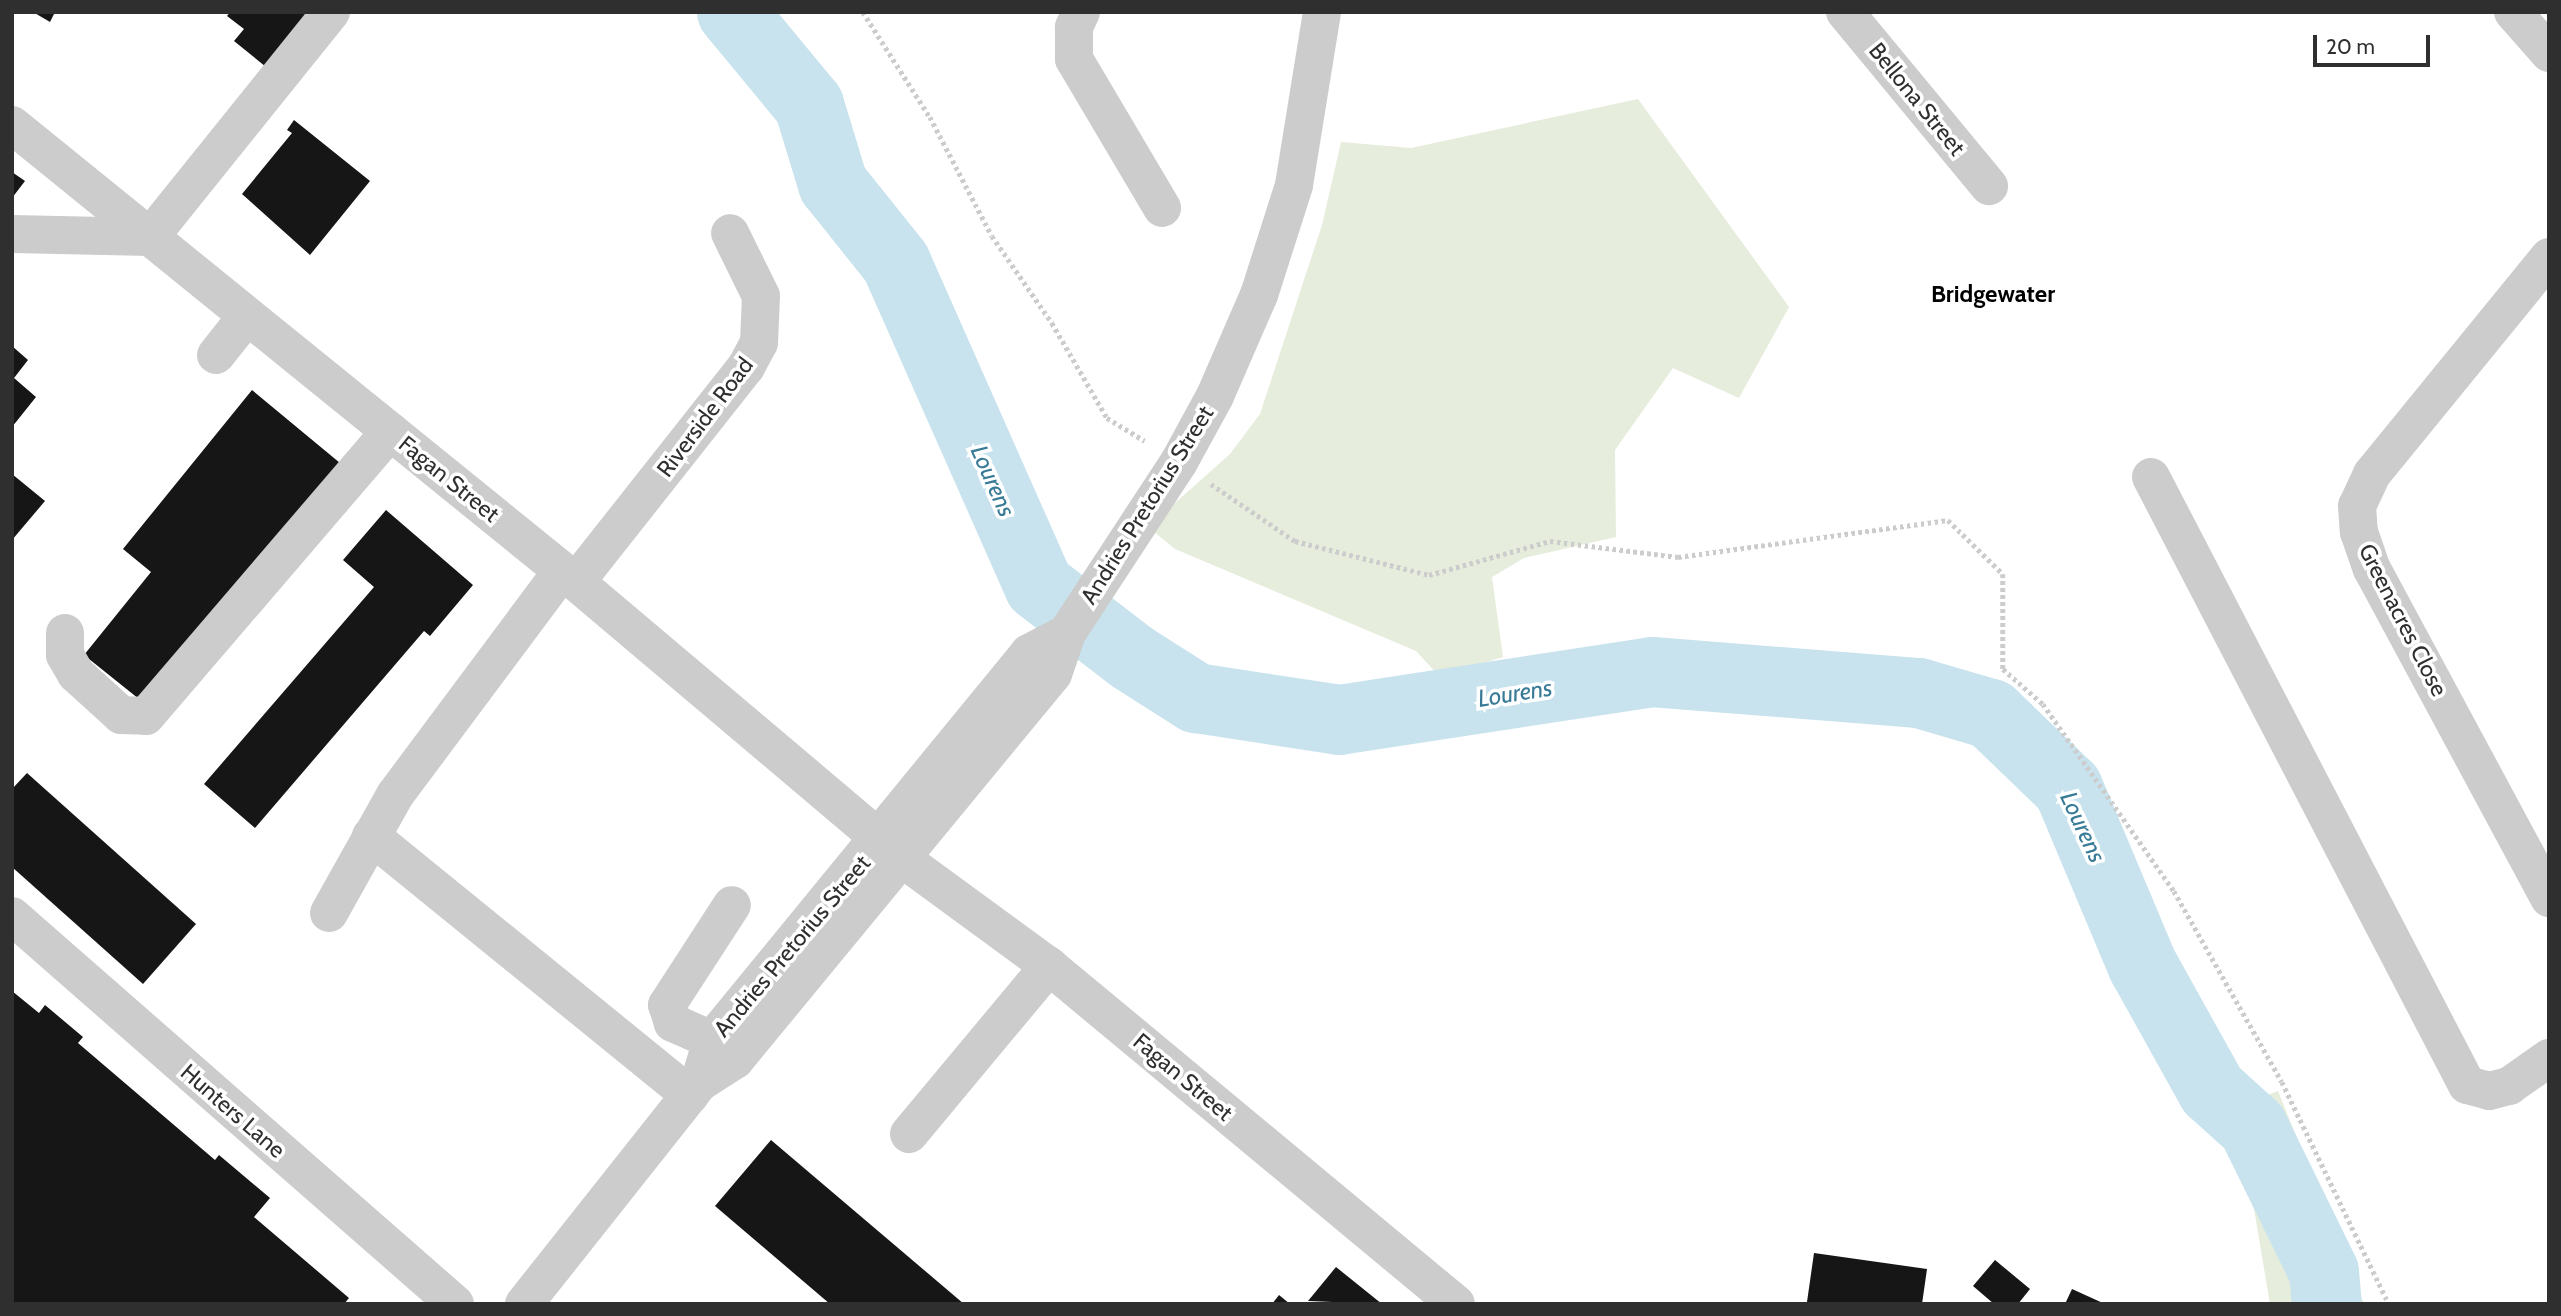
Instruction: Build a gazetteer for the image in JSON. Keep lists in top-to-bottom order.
{
  "streets": {
    "street": [
      "Bellona Street",
      "Riverside Road",
      "Fagan Street",
      "Andries Pretorius Street",
      "Greenacres Close",
      "Hunters Lane"
    ]
  },
  "crossings": [
    ["Riverside Road", "Fagan Street"],
    ["Fagan Street", "Andries Pretorius Street"]
  ],
  "districts": ["Bridgewater"],
  "water": ["Lourens"],
  "scale_bar": "20 m"
}
